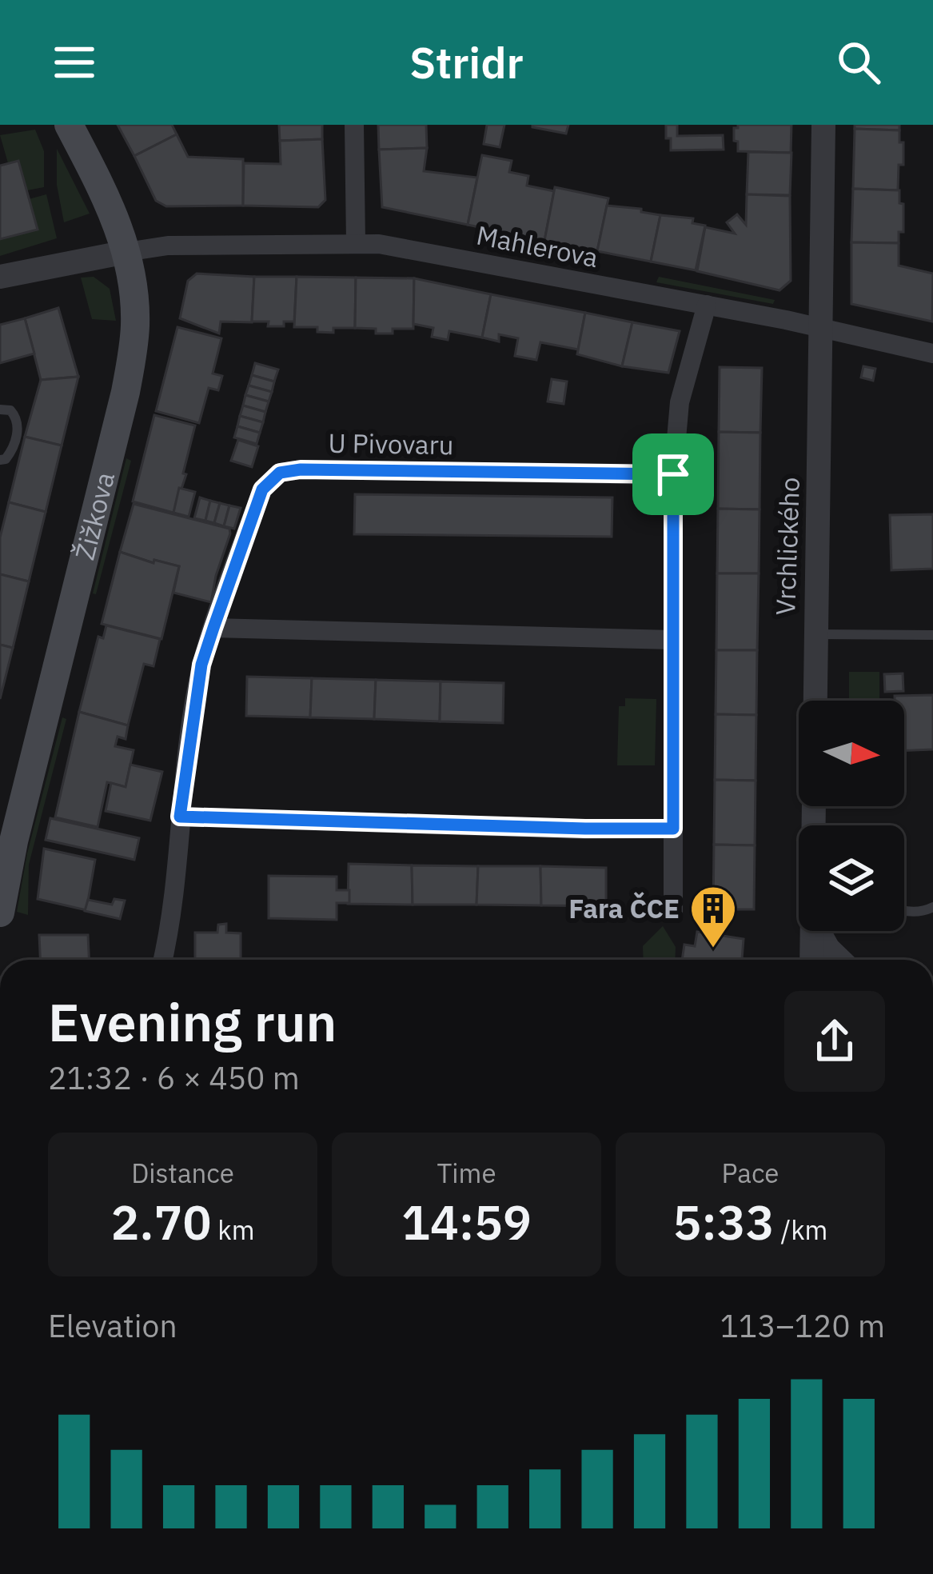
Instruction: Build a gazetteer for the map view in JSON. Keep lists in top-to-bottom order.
{
  "streets": {
    "main road": ["Žižkova"],
    "street": ["Mahlerova", "U Pivovaru", "Vrchlického"]
  },
  "crossings": [
    ["Mahlerova", "Žižkova"],
    ["Mahlerova", "Vrchlického"]
  ],
  "places": {
    "building": ["Fara ČCE"]
  },
  "north": "right",
  "page": {
    "header": "Stridr",
    "heading": ["Evening run", "21:32 · 6 × 450 m"],
    "stats": [
      ["Distance", "2.70 km"],
      ["Time", "14:59"],
      ["Pace", "5:33 /km"]
    ],
    "chart": ["Elevation", "113–120 m"]
  }
}
